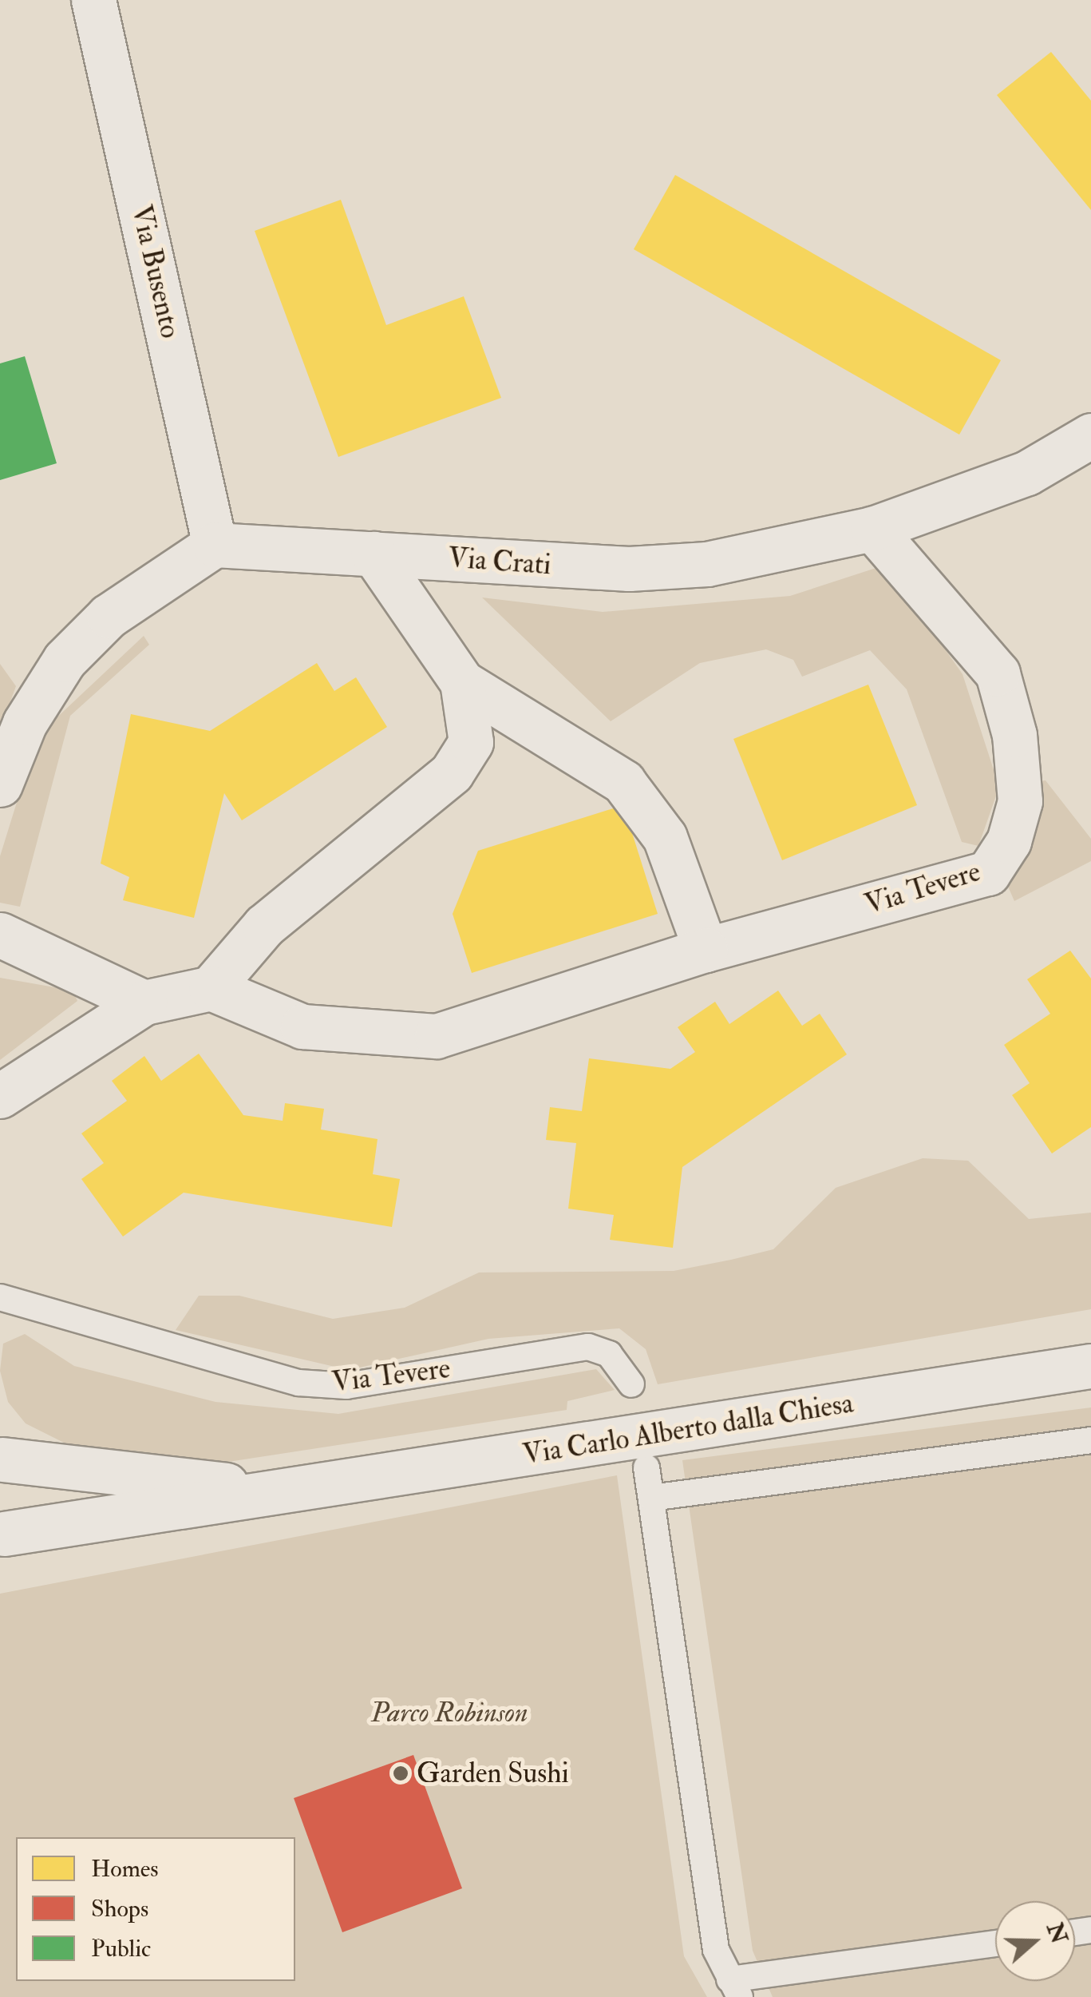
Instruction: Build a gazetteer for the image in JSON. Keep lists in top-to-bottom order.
{
  "streets": {
    "street": [
      "Via Busento",
      "Via Crati",
      "Via Tevere",
      "Via Carlo Alberto dalla Chiesa"
    ]
  },
  "crossings": [
    ["Via Busento", "Via Crati"],
    ["Via Crati", "Via Tevere"]
  ],
  "parks": ["Parco Robinson"],
  "places": ["Garden Sushi"],
  "legend": ["Homes", "Shops", "Public"],
  "north": "right"
}
